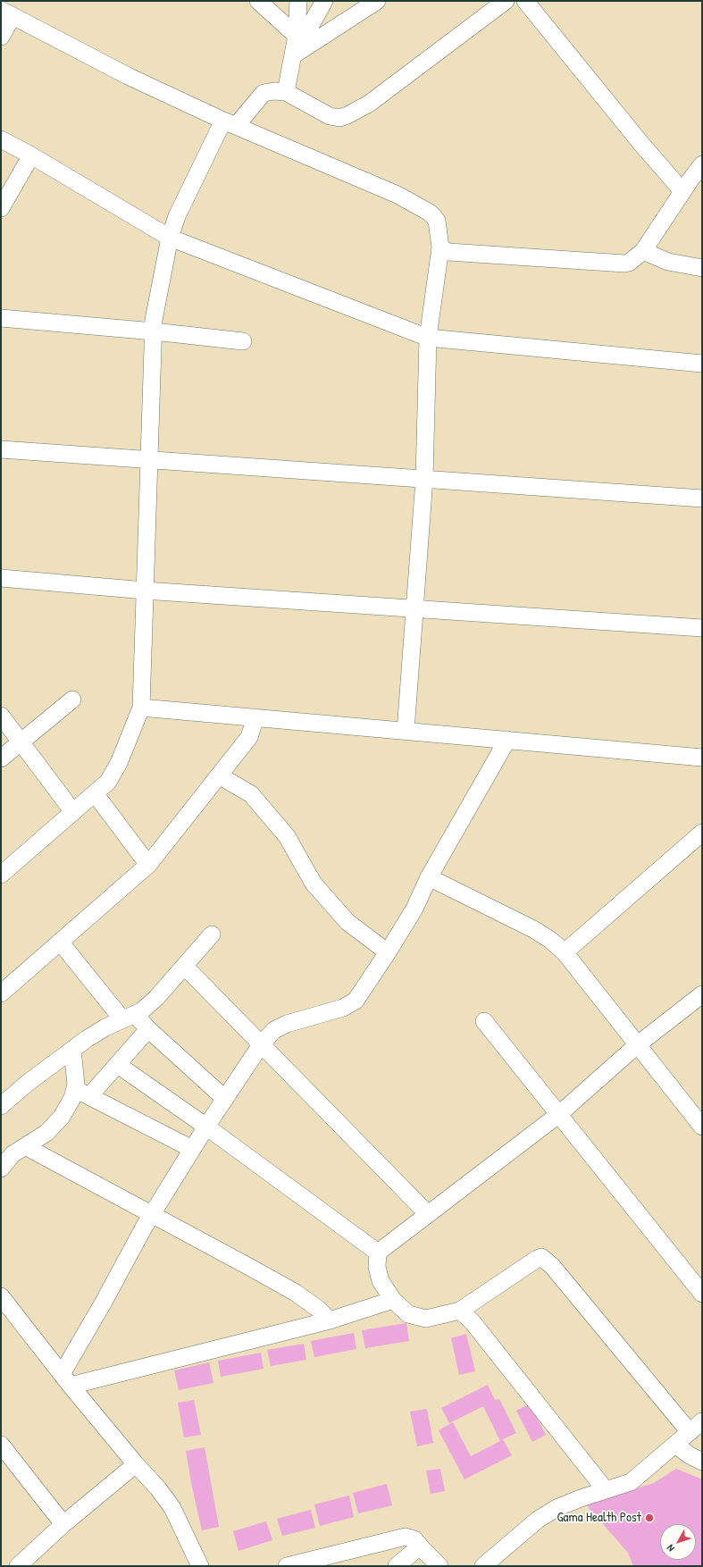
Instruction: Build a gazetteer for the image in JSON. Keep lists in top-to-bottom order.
{
  "places": ["Gama Health Post"],
  "north": "bottom left"
}
